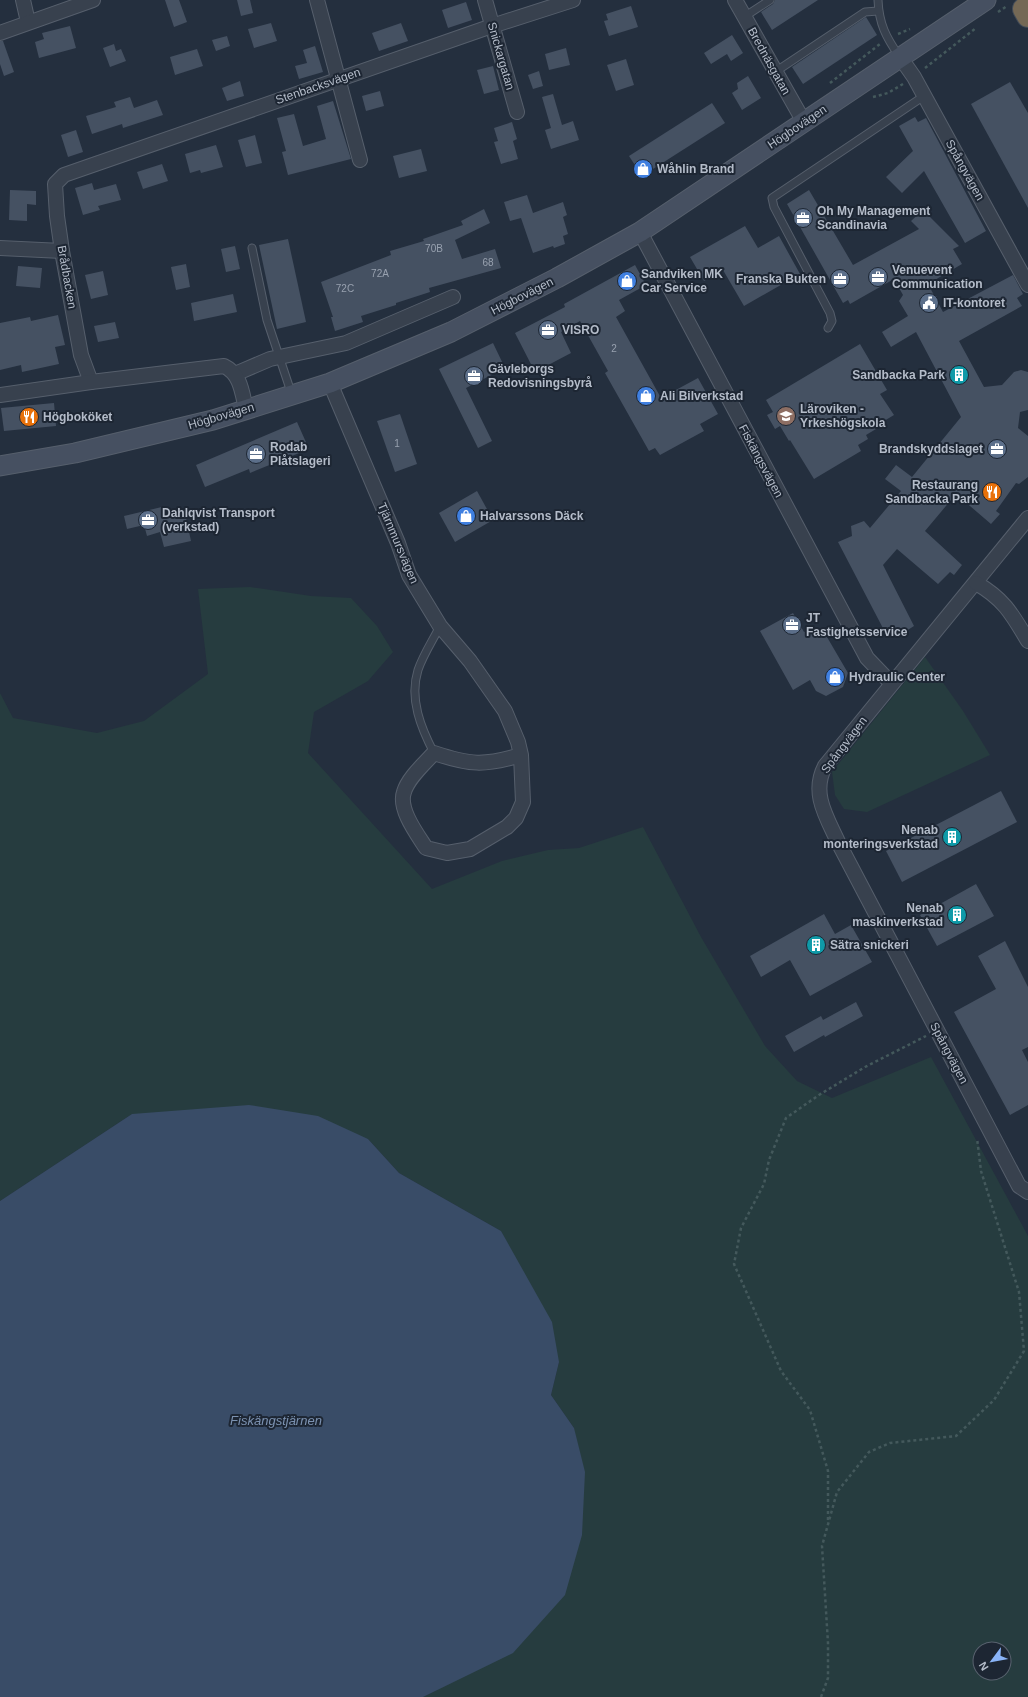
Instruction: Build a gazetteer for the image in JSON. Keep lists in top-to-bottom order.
{
  "streets": {
    "main road": ["Högbovägen"],
    "street": [
      "Snickargatan",
      "Brednäsgatan",
      "Stenbacksvägen",
      "Spångvägen",
      "Brådbacken",
      "Fiskängsvägen",
      "Tjärnmursvägen"
    ]
  },
  "crossings": [
    ["Snickargatan", "Stenbacksvägen"],
    ["Brednäsgatan", "Högbovägen"],
    ["Stenbacksvägen", "Brådbacken"],
    ["Högbovägen", "Spångvägen"],
    ["Högbovägen", "Fiskängsvägen"],
    ["Högbovägen", "Tjärnmursvägen"],
    ["Spångvägen", "Fiskängsvägen"]
  ],
  "water": ["Fiskängstjärnen"],
  "places": {
    "shop": [
      "Wåhlin Brand",
      "Sandviken MK Car Service",
      "Ali Bilverkstad",
      "Halvarssons Däck",
      "Hydraulic Center"
    ],
    "office": [
      "Oh My Management Scandinavia",
      "Venuevent Communication",
      "Franska Bukten",
      "VISRO",
      "Gävleborgs Redovisningsbyrå",
      "Brandskyddslaget",
      "Rodab Plåtslageri",
      "Dahlqvist Transport (verkstad)",
      "JT Fastighetsservice"
    ],
    "public building": ["IT-kontoret"],
    "building": [
      "Sandbacka Park",
      "Nenab monteringsverkstad",
      "Nenab maskinverkstad",
      "Sätra snickeri"
    ],
    "school or university": ["Läroviken - Yrkeshögskola"],
    "restaurant": ["Högboköket", "Restaurang Sandbacka Park"]
  },
  "house_numbers": [
    "70B",
    "68",
    "72A",
    "72C",
    "2",
    "1"
  ],
  "north": "bottom left"
}
